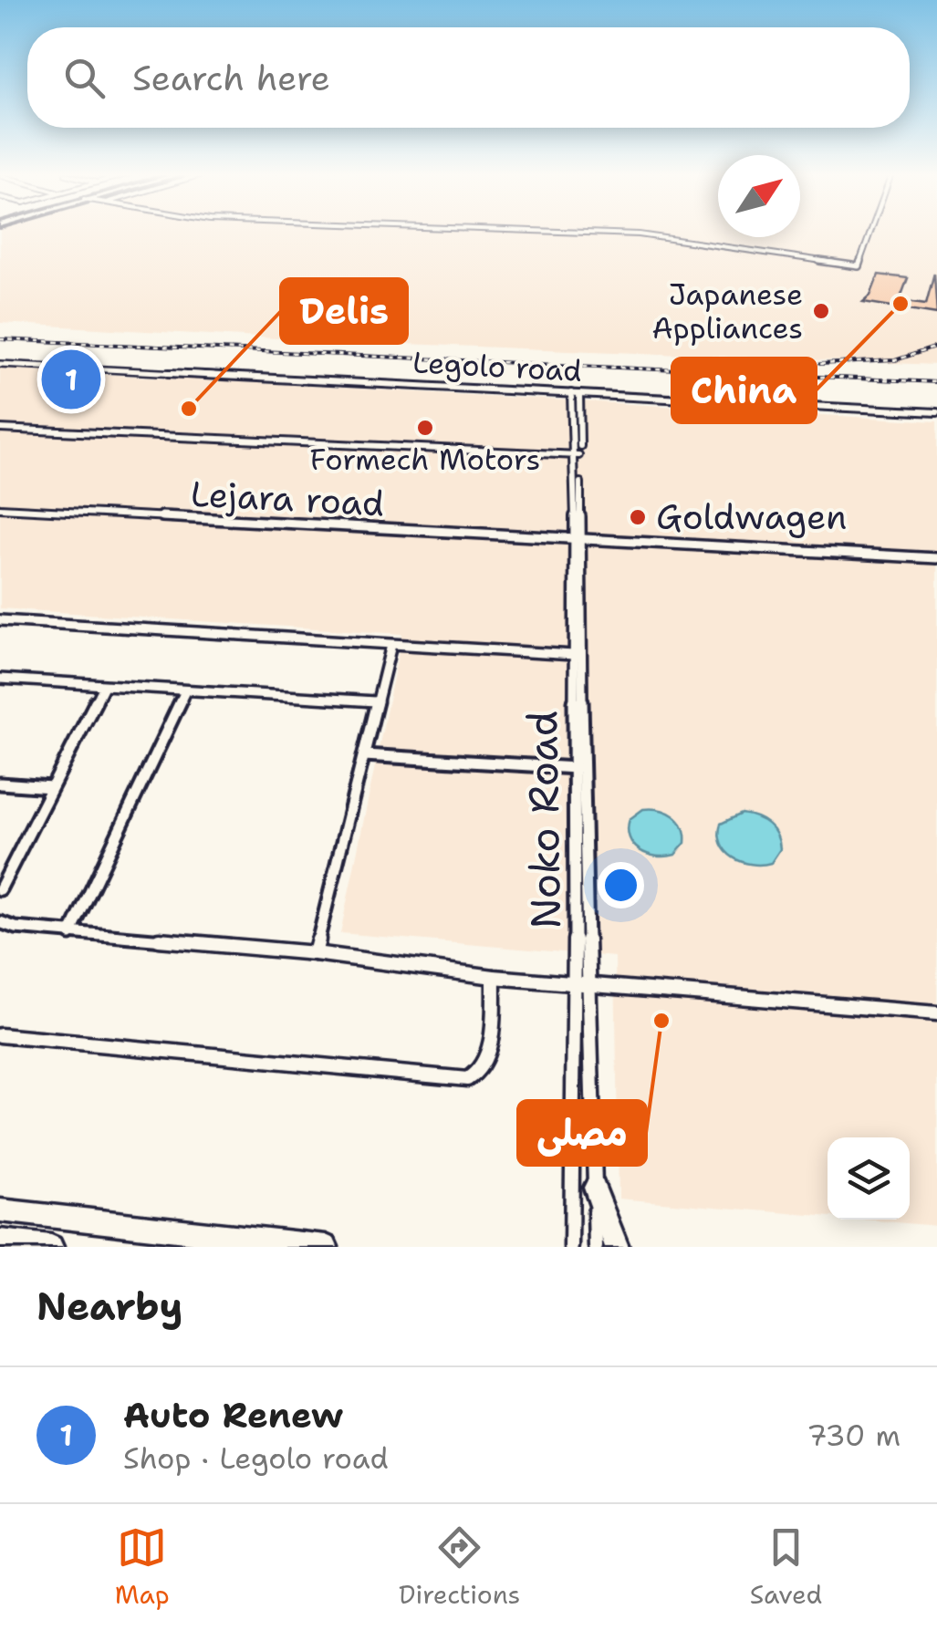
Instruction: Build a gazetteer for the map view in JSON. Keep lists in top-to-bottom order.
{
  "streets": {
    "street": ["Legolo road", "Lejara road", "Noko Road"]
  },
  "crossings": [
    ["Lejara road", "Noko Road"]
  ],
  "places": [
    "China",
    "Japanese Appliances",
    "Delis",
    "Formech Motors",
    "Goldwagen",
    "مصلى"
  ],
  "north": "top right",
  "page": {
    "search": "Search here",
    "pins": "1",
    "heading": "Nearby",
    "list": [
      {
        "mark": "1",
        "name": "Auto Renew",
        "note": "Shop · Legolo road",
        "value": "730 m"
      }
    ],
    "nav": ["Map", "Directions", "Saved"]
  }
}
